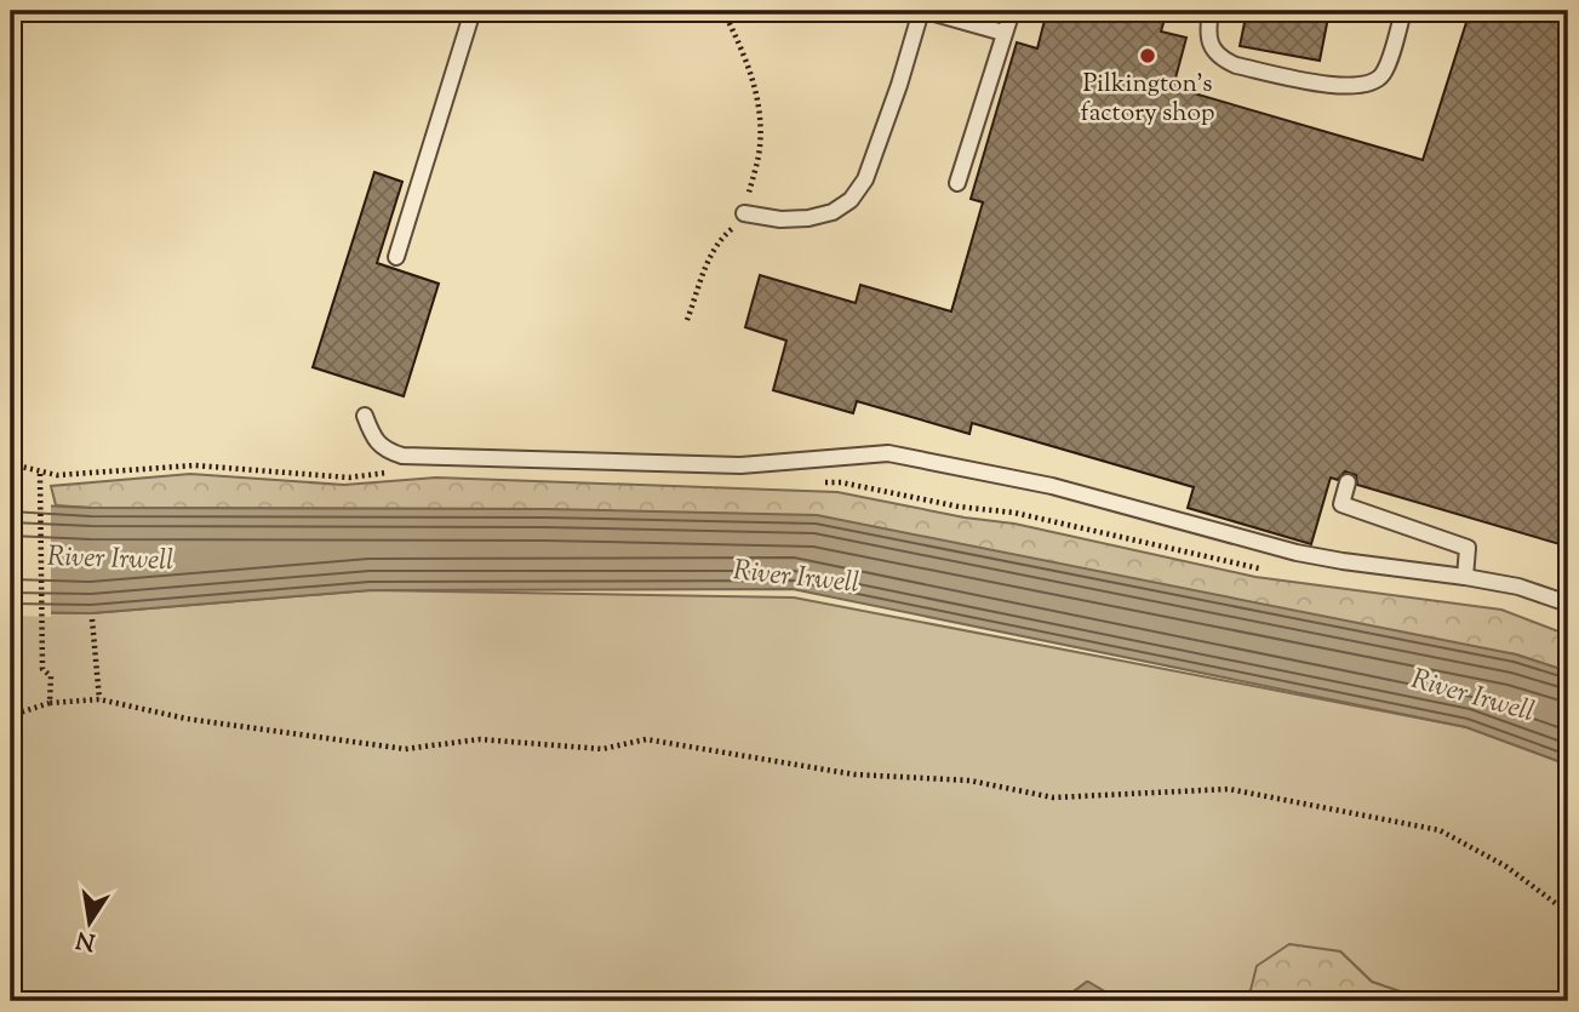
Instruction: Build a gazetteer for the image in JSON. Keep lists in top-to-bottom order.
{
  "water": ["River Irwell"],
  "places": ["Pilkington's factory shop"],
  "north": "bottom"
}
